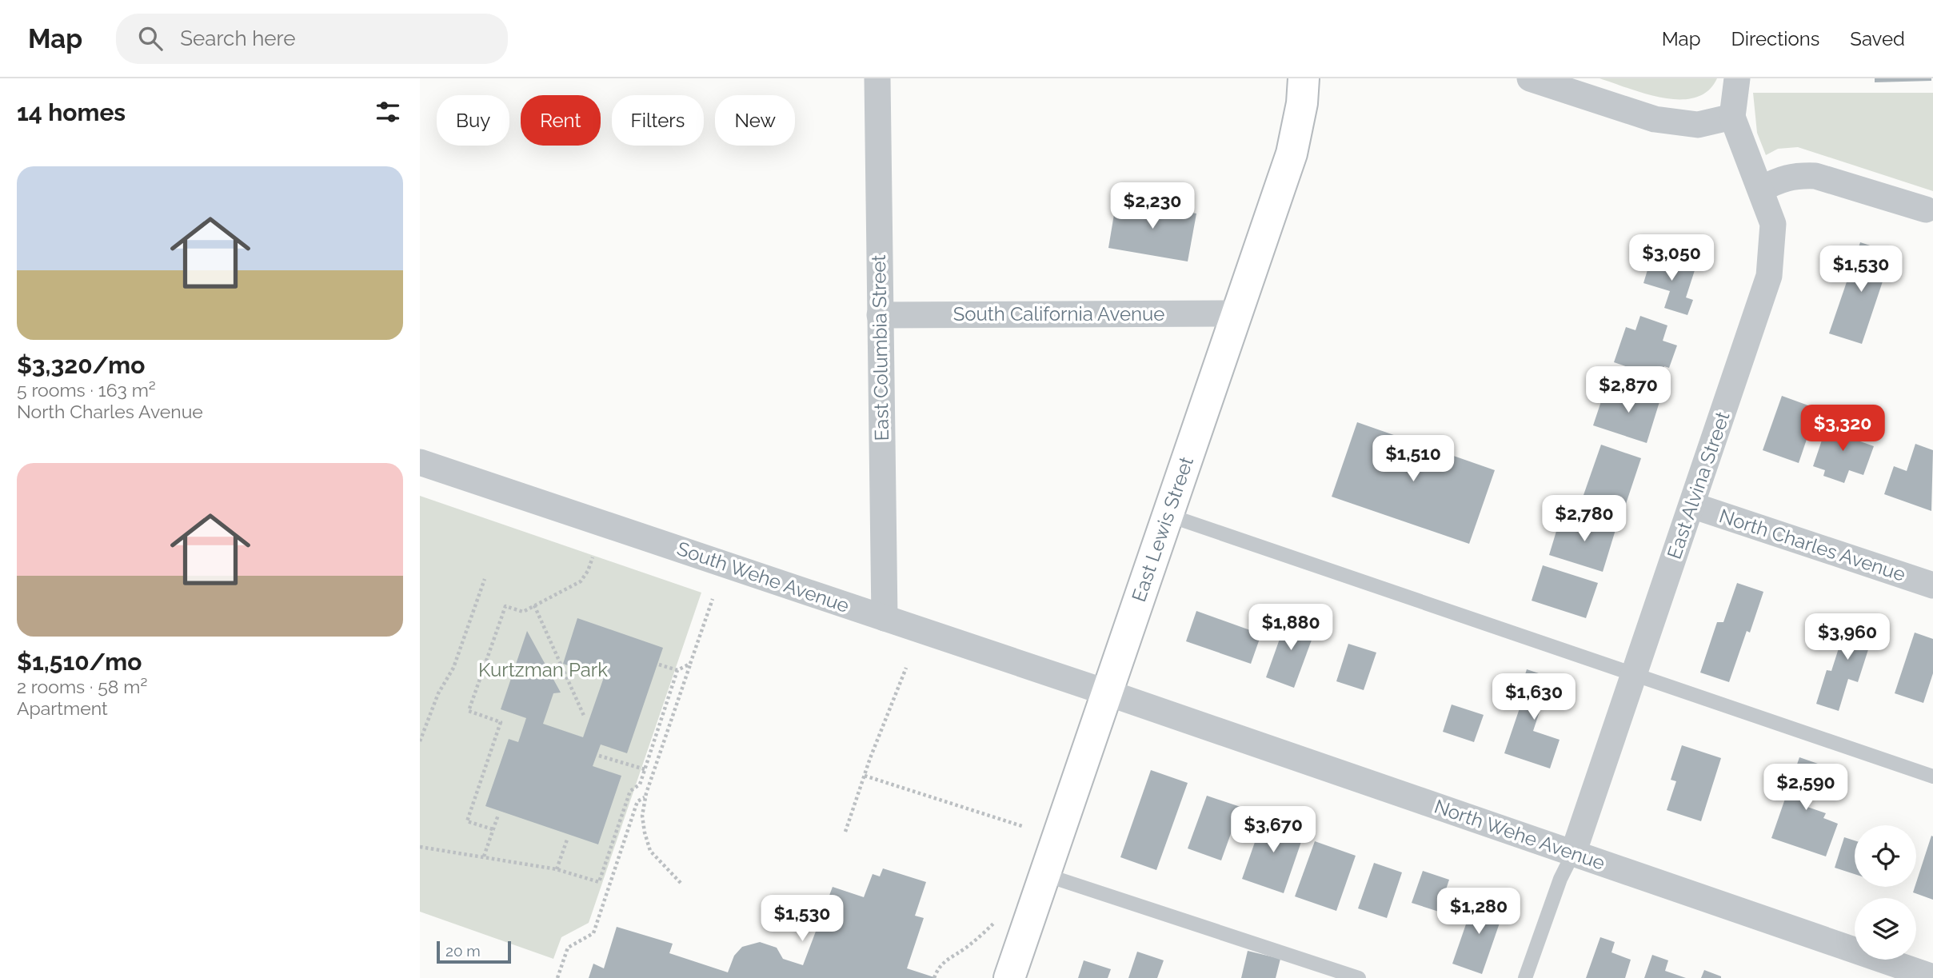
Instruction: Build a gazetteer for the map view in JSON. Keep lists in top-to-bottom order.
{
  "streets": {
    "main road": ["East Lewis Street"],
    "street": [
      "South California Avenue",
      "East Columbia Street",
      "East Alvina Street",
      "North Charles Avenue",
      "South Wehe Avenue",
      "North Wehe Avenue"
    ]
  },
  "crossings": [
    ["South California Avenue", "East Columbia Street"],
    ["South California Avenue", "East Lewis Street"],
    ["East Columbia Street", "South Wehe Avenue"],
    ["East Alvina Street", "North Charles Avenue"],
    ["East Alvina Street", "North Wehe Avenue"],
    ["East Lewis Street", "South Wehe Avenue"],
    ["East Lewis Street", "North Wehe Avenue"],
    ["South Wehe Avenue", "North Wehe Avenue"]
  ],
  "parks": ["Kurtzman Park"],
  "scale_bar": "20 m",
  "page": {
    "header": "Map",
    "search": "Search here",
    "nav": ["Map", "Directions", "Saved"],
    "heading": "14 homes",
    "chip": [
      "Buy",
      "Rent",
      "Filters",
      "New"
    ],
    "list": [
      {
        "name": "$3,320/mo",
        "note": "5 rooms · 163 m² · North Charles Avenue"
      },
      {
        "name": "$1,510/mo",
        "note": "2 rooms · 58 m² · Apartment"
      }
    ],
    "price": [
      "$2,230",
      "$3,050",
      "$1,530",
      "$2,870",
      "$3,320",
      "$1,510",
      "$2,780",
      "$1,880",
      "$3,960",
      "$1,630",
      "$2,590",
      "$3,670",
      "$1,280",
      "$1,530"
    ],
    "scale": "20 m"
  }
}
